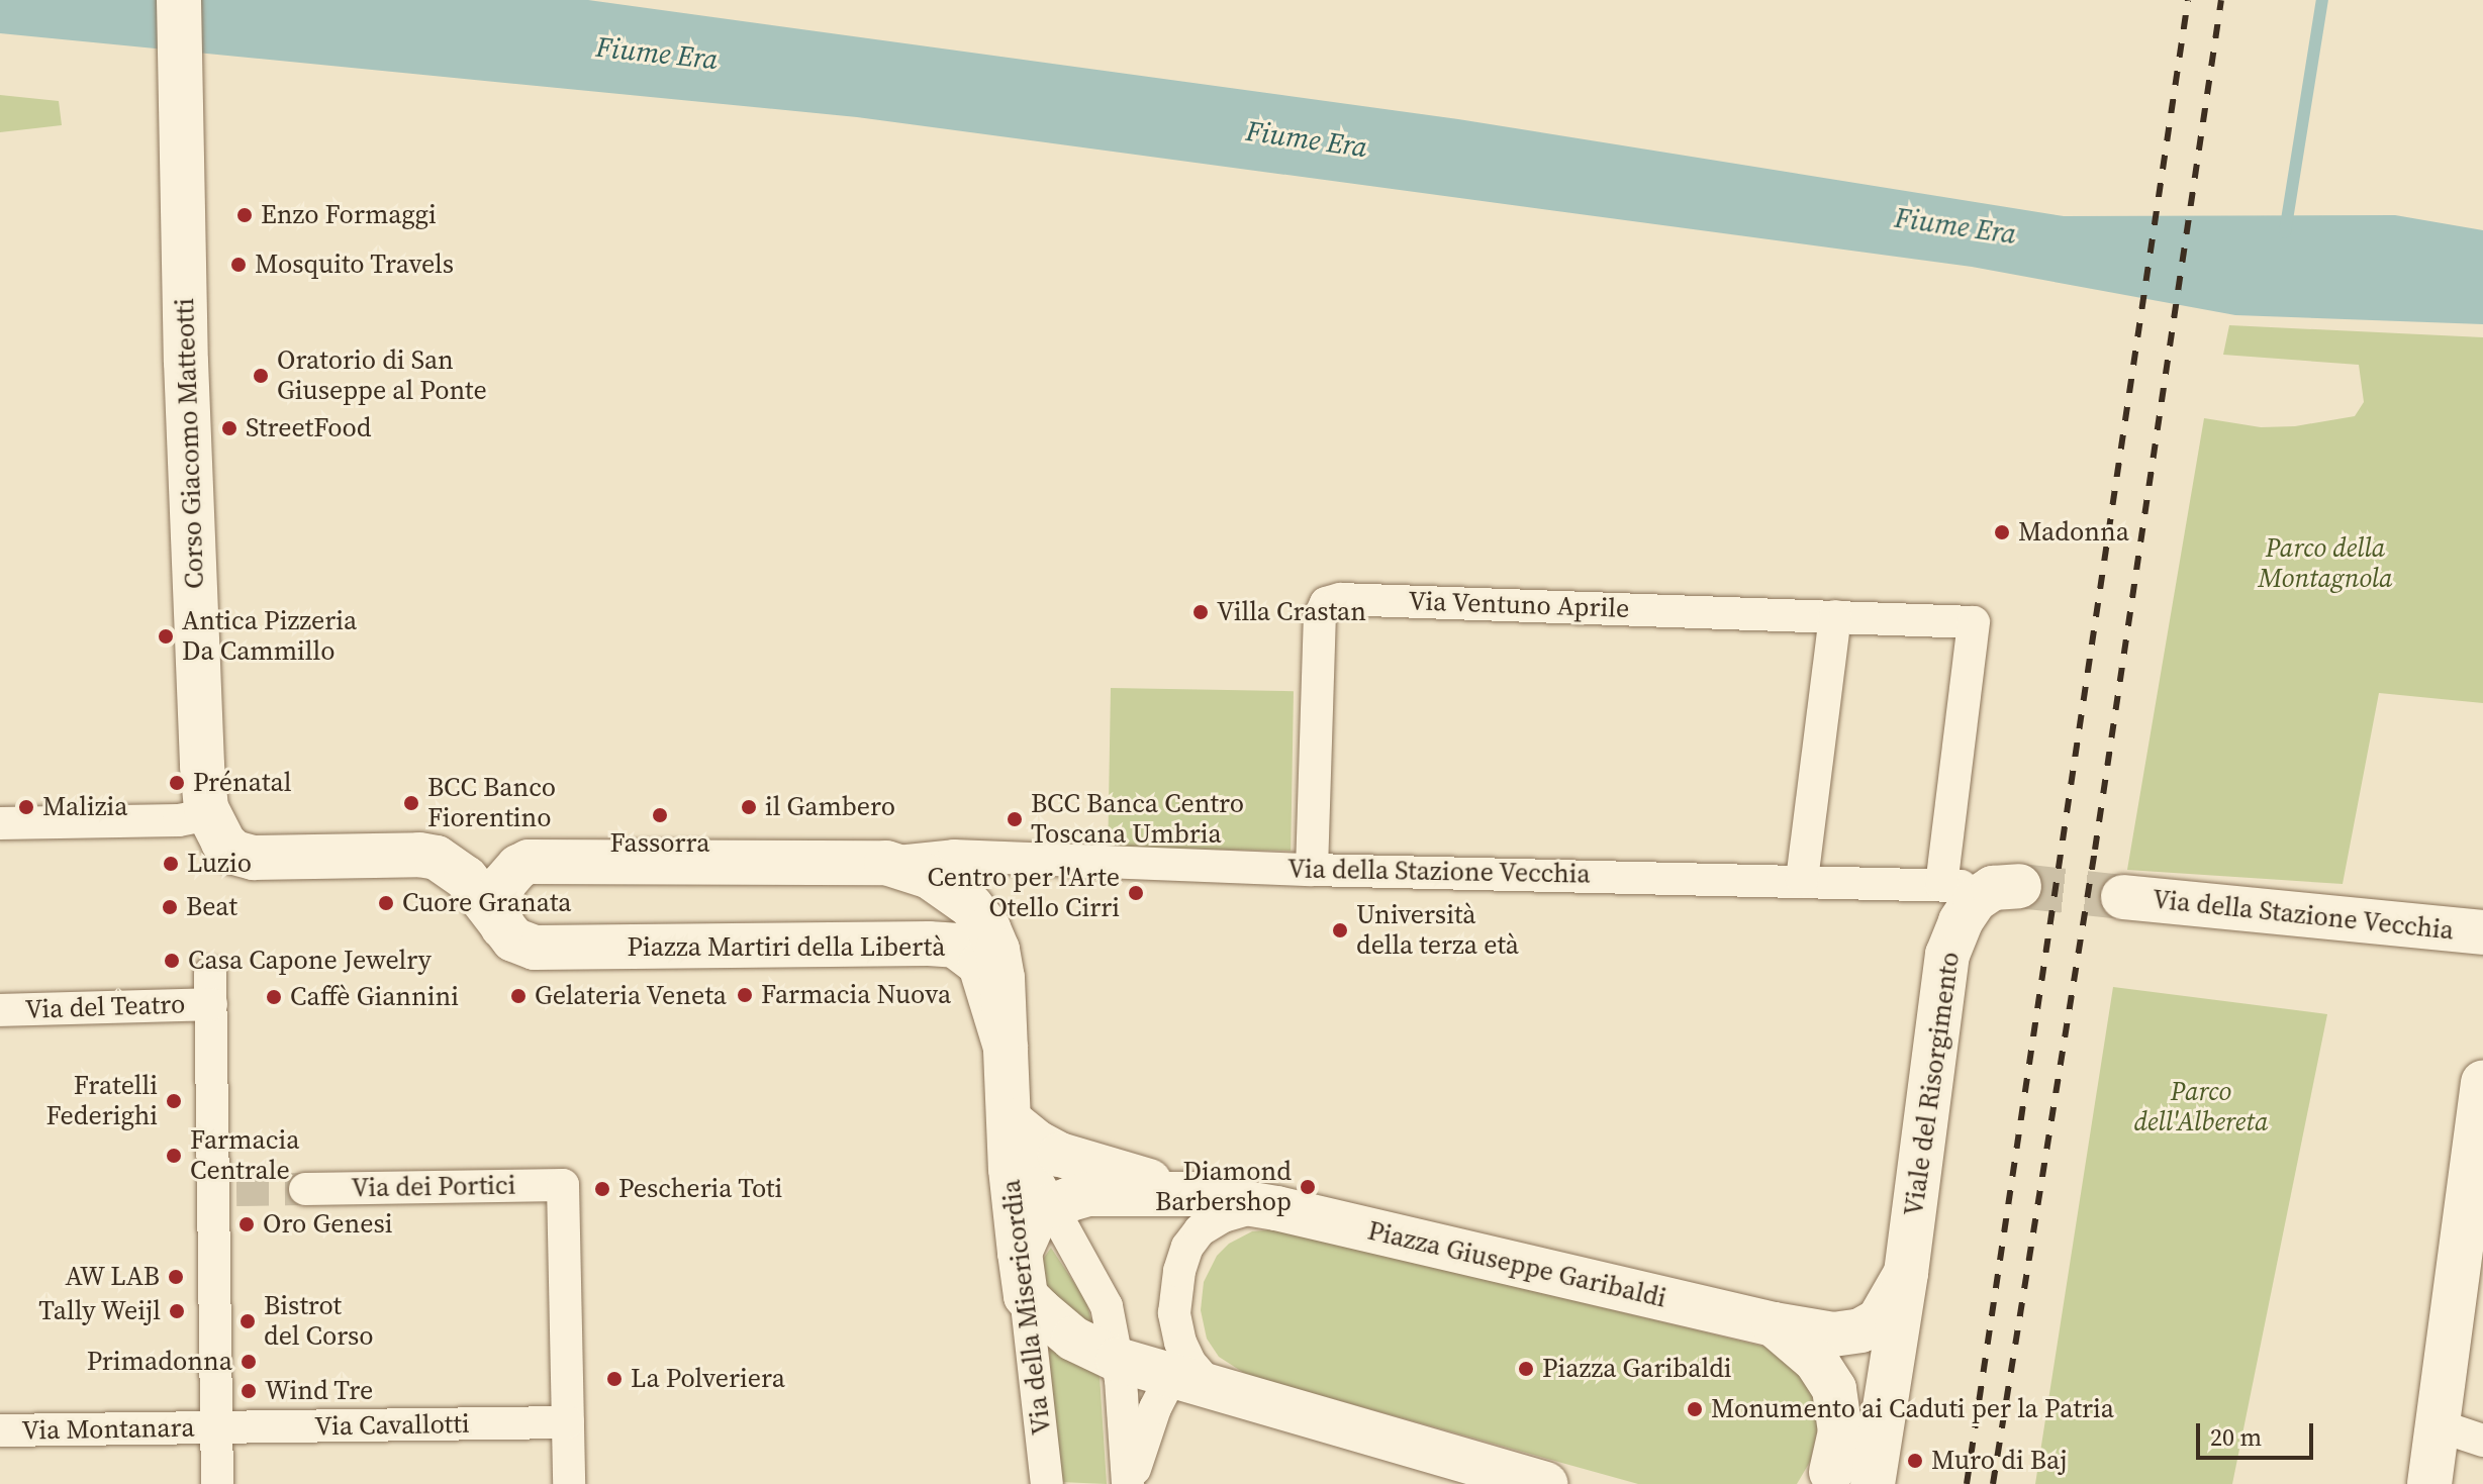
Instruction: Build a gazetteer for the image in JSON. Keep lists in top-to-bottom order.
{
  "streets": {
    "street": [
      "Corso Giacomo Matteotti",
      "Via Ventuno Aprile",
      "Via della Stazione Vecchia",
      "Piazza Martiri della Libertà",
      "Via del Teatro",
      "Viale del Risorgimento",
      "Via dei Portici",
      "Piazza Giuseppe Garibaldi",
      "Via della Misericordia",
      "Via Cavallotti",
      "Via Montanara"
    ]
  },
  "crossings": [
    ["Corso Giacomo Matteotti", "Piazza Martiri della Libertà"],
    ["Via Ventuno Aprile", "Via della Stazione Vecchia"],
    ["Via della Stazione Vecchia", "Piazza Martiri della Libertà"],
    ["Via della Stazione Vecchia", "Viale del Risorgimento"],
    ["Piazza Martiri della Libertà", "Via della Misericordia"],
    ["Via del Teatro", "Via Cavallotti"],
    ["Via del Teatro", "Via Montanara"],
    ["Viale del Risorgimento", "Piazza Giuseppe Garibaldi"],
    ["Via dei Portici", "Via Cavallotti"],
    ["Piazza Giuseppe Garibaldi", "Via della Misericordia"],
    ["Via Cavallotti", "Via Montanara"]
  ],
  "water": ["Fiume Era"],
  "parks": ["Parco della Montagnola", "Parco dell'Albereta"],
  "places": [
    "Enzo Formaggi",
    "Mosquito Travels",
    "Oratorio di San Giuseppe al Ponte",
    "StreetFood",
    "Madonna",
    "Villa Crastan",
    "Antica Pizzeria Da Cammillo",
    "Prénatal",
    "BCC Banco Fiorentino",
    "Malizia",
    "il Gambero",
    "Fassorra",
    "BCC Banca Centro Toscana Umbria",
    "Luzio",
    "Centro per l'Arte Otello Cirri",
    "Cuore Granata",
    "Beat",
    "Università della terza età",
    "Casa Capone Jewelry",
    "Farmacia Nuova",
    "Gelateria Veneta",
    "Caffè Giannini",
    "Fratelli Federighi",
    "Farmacia Centrale",
    "Diamond Barbershop",
    "Pescheria Toti",
    "Oro Genesi",
    "AW LAB",
    "Tally Weijl",
    "Bistrot del Corso",
    "Primadonna",
    "Piazza Garibaldi",
    "La Polveriera",
    "Wind Tre",
    "Monumento ai Caduti per la Patria",
    "Muro di Baj"
  ],
  "scale_bar": "20 m"
}
